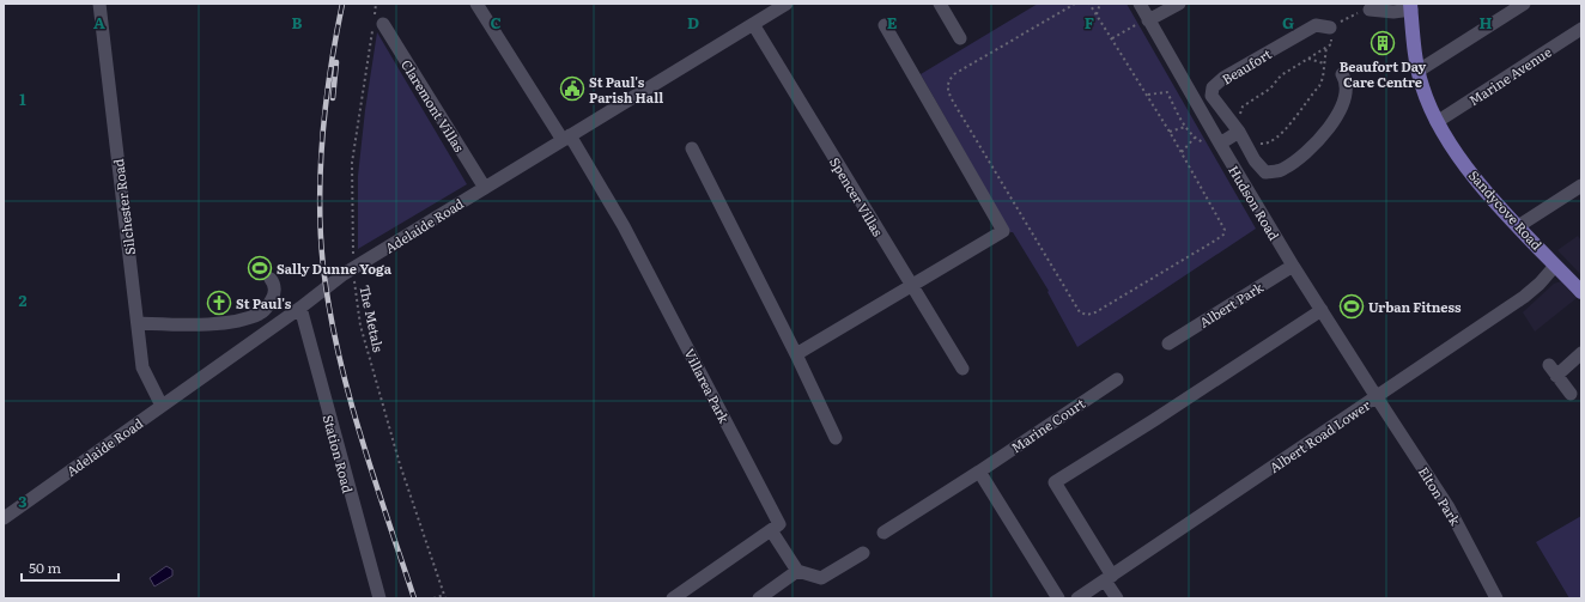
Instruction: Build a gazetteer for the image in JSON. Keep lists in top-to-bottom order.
{
  "streets": {
    "main road": ["Sandycove Road"],
    "street": [
      "Beaufort",
      "Marine Avenue",
      "Claremont Villas",
      "Spencer Villas",
      "Hudson Road",
      "Silchester Road",
      "Adelaide Road",
      "Albert Park",
      "Villarea Park",
      "Marine Court",
      "Albert Road Lower",
      "Station Road",
      "Elton Park"
    ],
    "path": ["The Metals"]
  },
  "crossings": [
    ["Marine Avenue", "Sandycove Road"],
    ["Claremont Villas", "Adelaide Road"],
    ["Claremont Villas", "The Metals"],
    ["Spencer Villas", "Adelaide Road"],
    ["Hudson Road", "Albert Park"],
    ["Hudson Road", "Albert Road Lower"],
    ["Hudson Road", "Elton Park"],
    ["Silchester Road", "Adelaide Road"],
    ["Sandycove Road", "Albert Road Lower"],
    ["Adelaide Road", "The Metals"],
    ["Adelaide Road", "Villarea Park"],
    ["Adelaide Road", "Station Road"],
    ["Albert Road Lower", "Elton Park"]
  ],
  "places": {
    "building": ["Beaufort Day Care Centre"],
    "public building": ["St Paul's Parish Hall"],
    "sports": ["Sally Dunne Yoga", "Urban Fitness"],
    "church": ["St Paul's"]
  },
  "scale_bar": "50 m",
  "grid": {
    "columns": [
      "A",
      "B",
      "C",
      "D",
      "E",
      "F",
      "G",
      "H"
    ],
    "rows": ["1", "2", "3"]
  }
}
